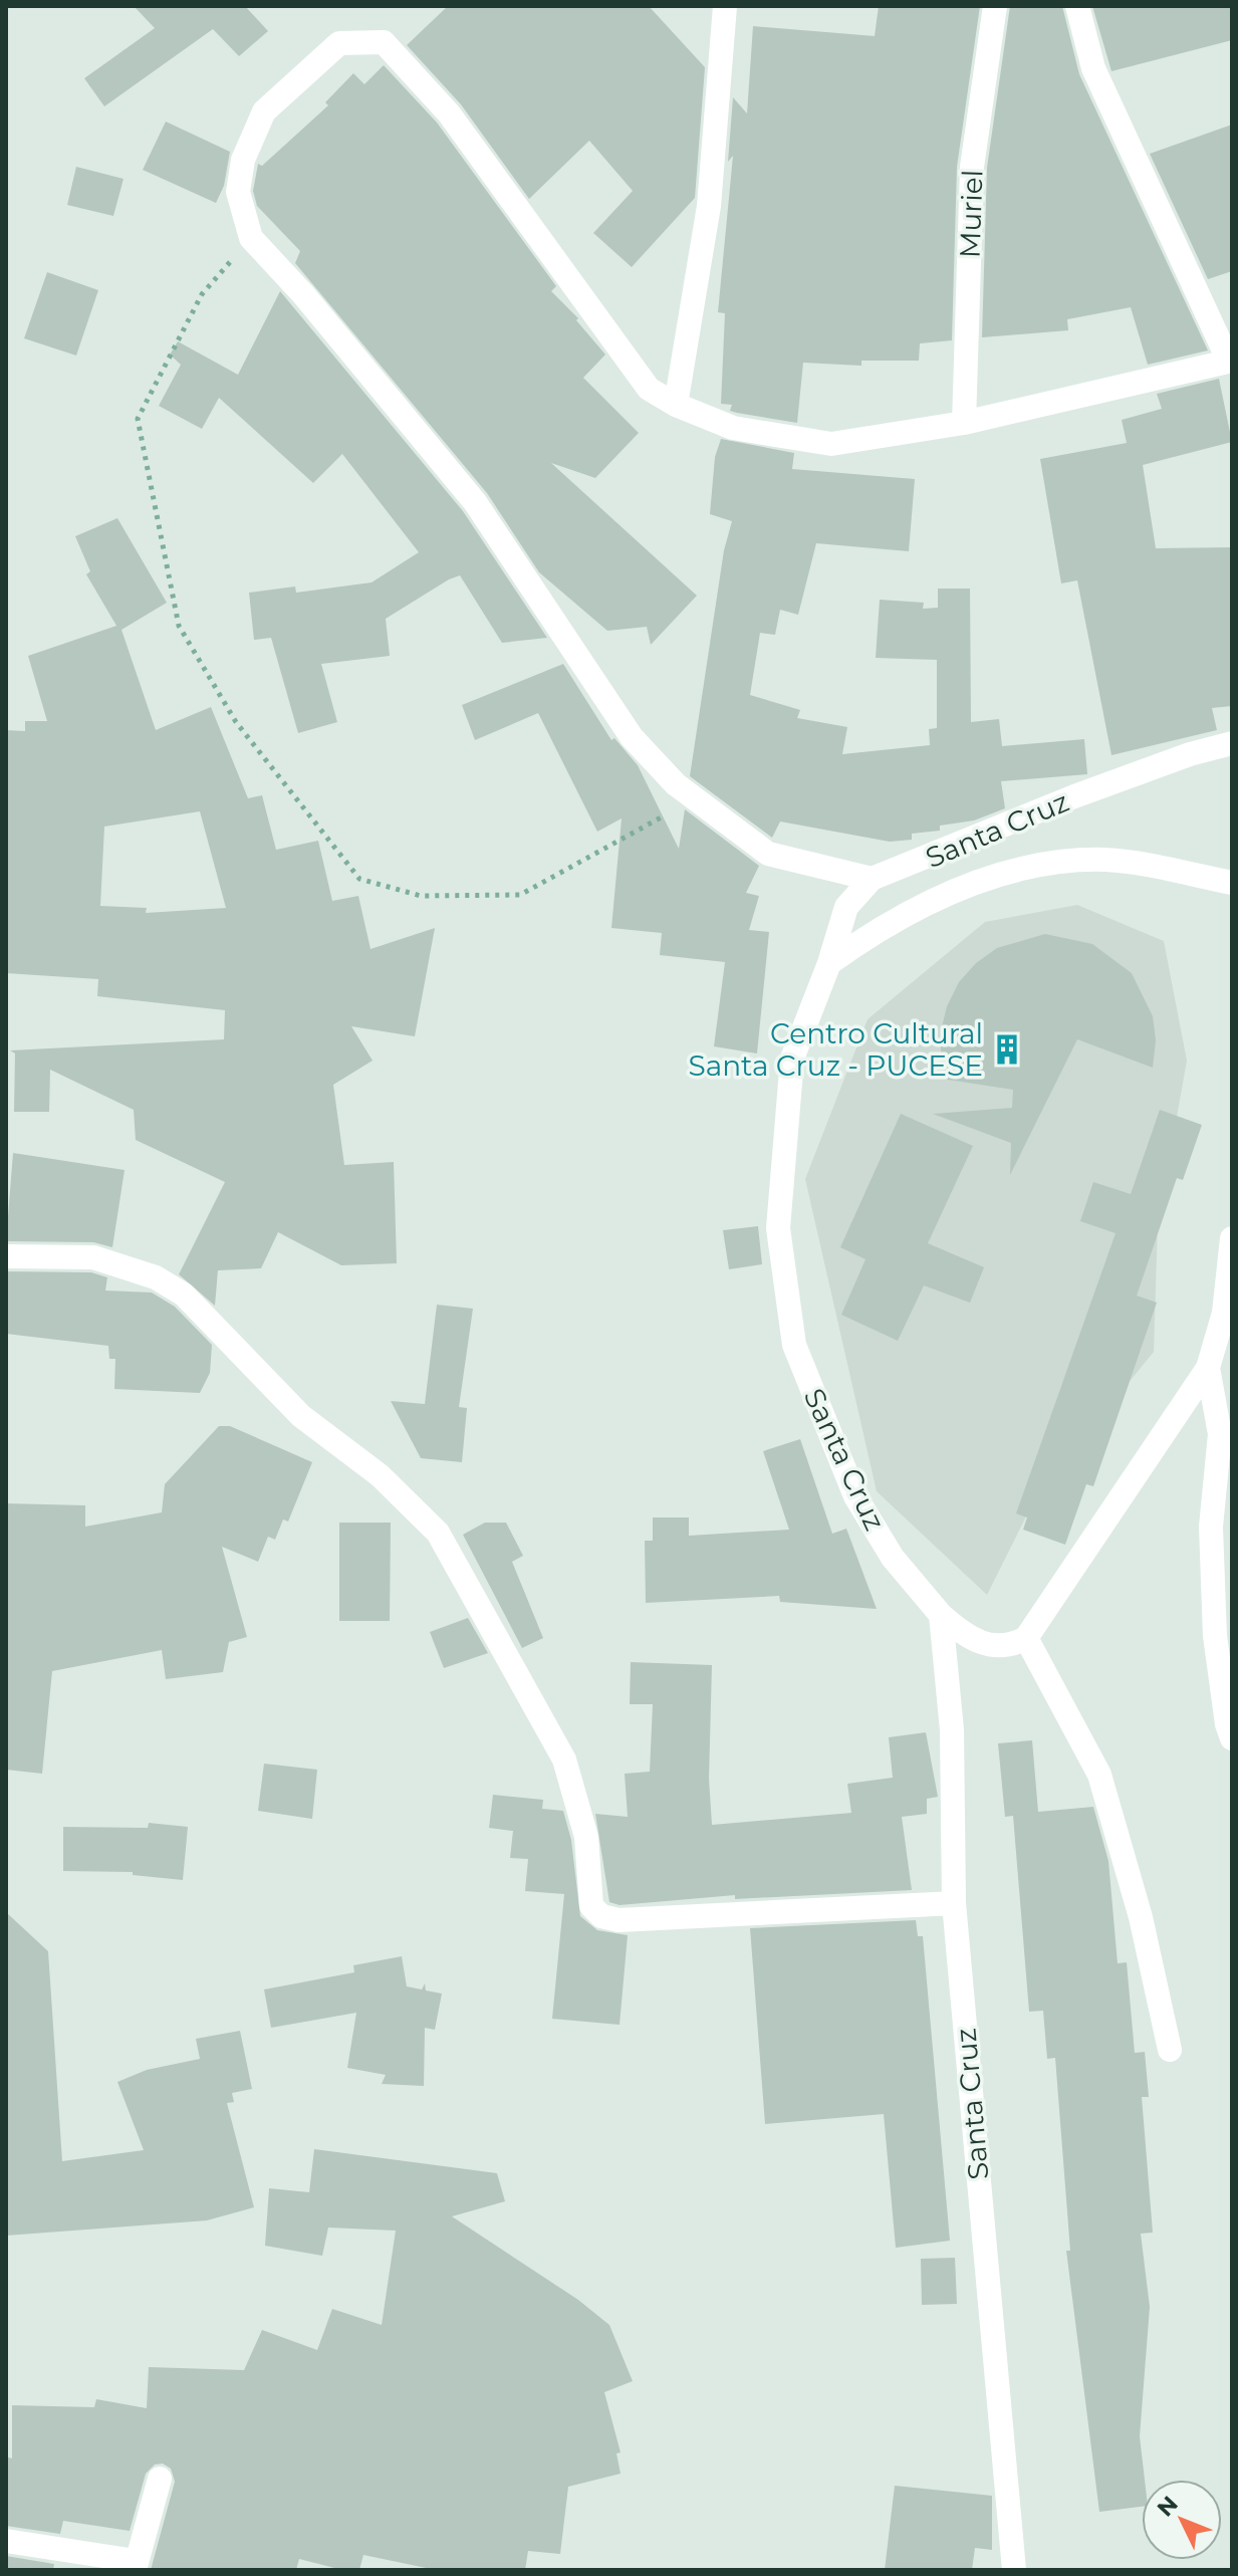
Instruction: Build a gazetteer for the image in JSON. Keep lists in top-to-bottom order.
{
  "streets": {
    "street": ["Muriel", "Santa Cruz"]
  },
  "places": {
    "building": ["Centro Cultural Santa Cruz - PUCESE"]
  },
  "north": "top left"
}
